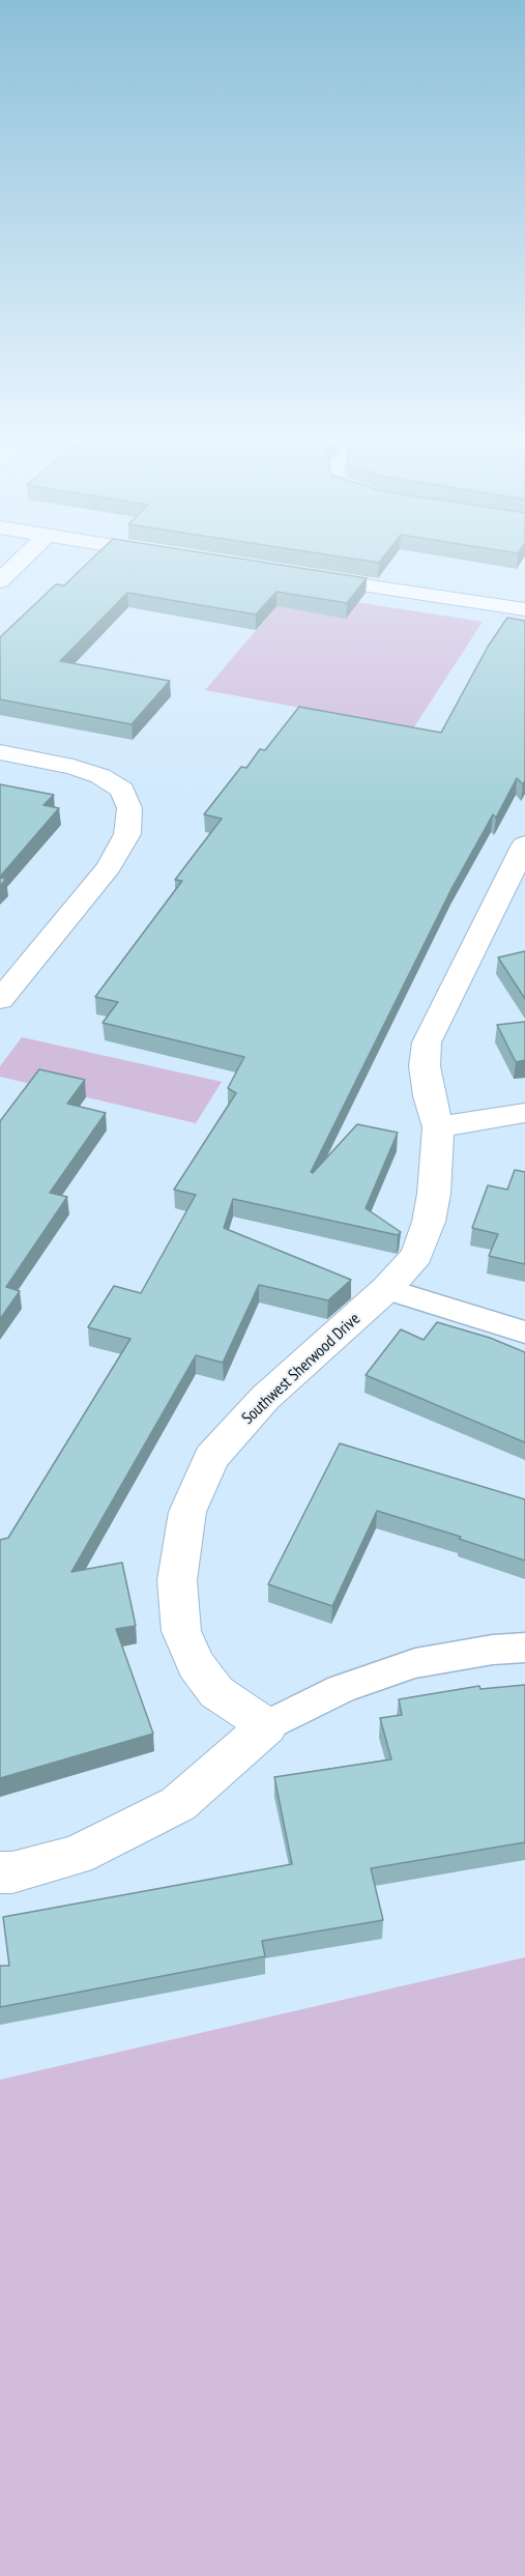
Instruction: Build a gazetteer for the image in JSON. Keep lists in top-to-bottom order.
{
  "streets": {
    "street": ["Southwest Sherwood Drive"]
  }
}
